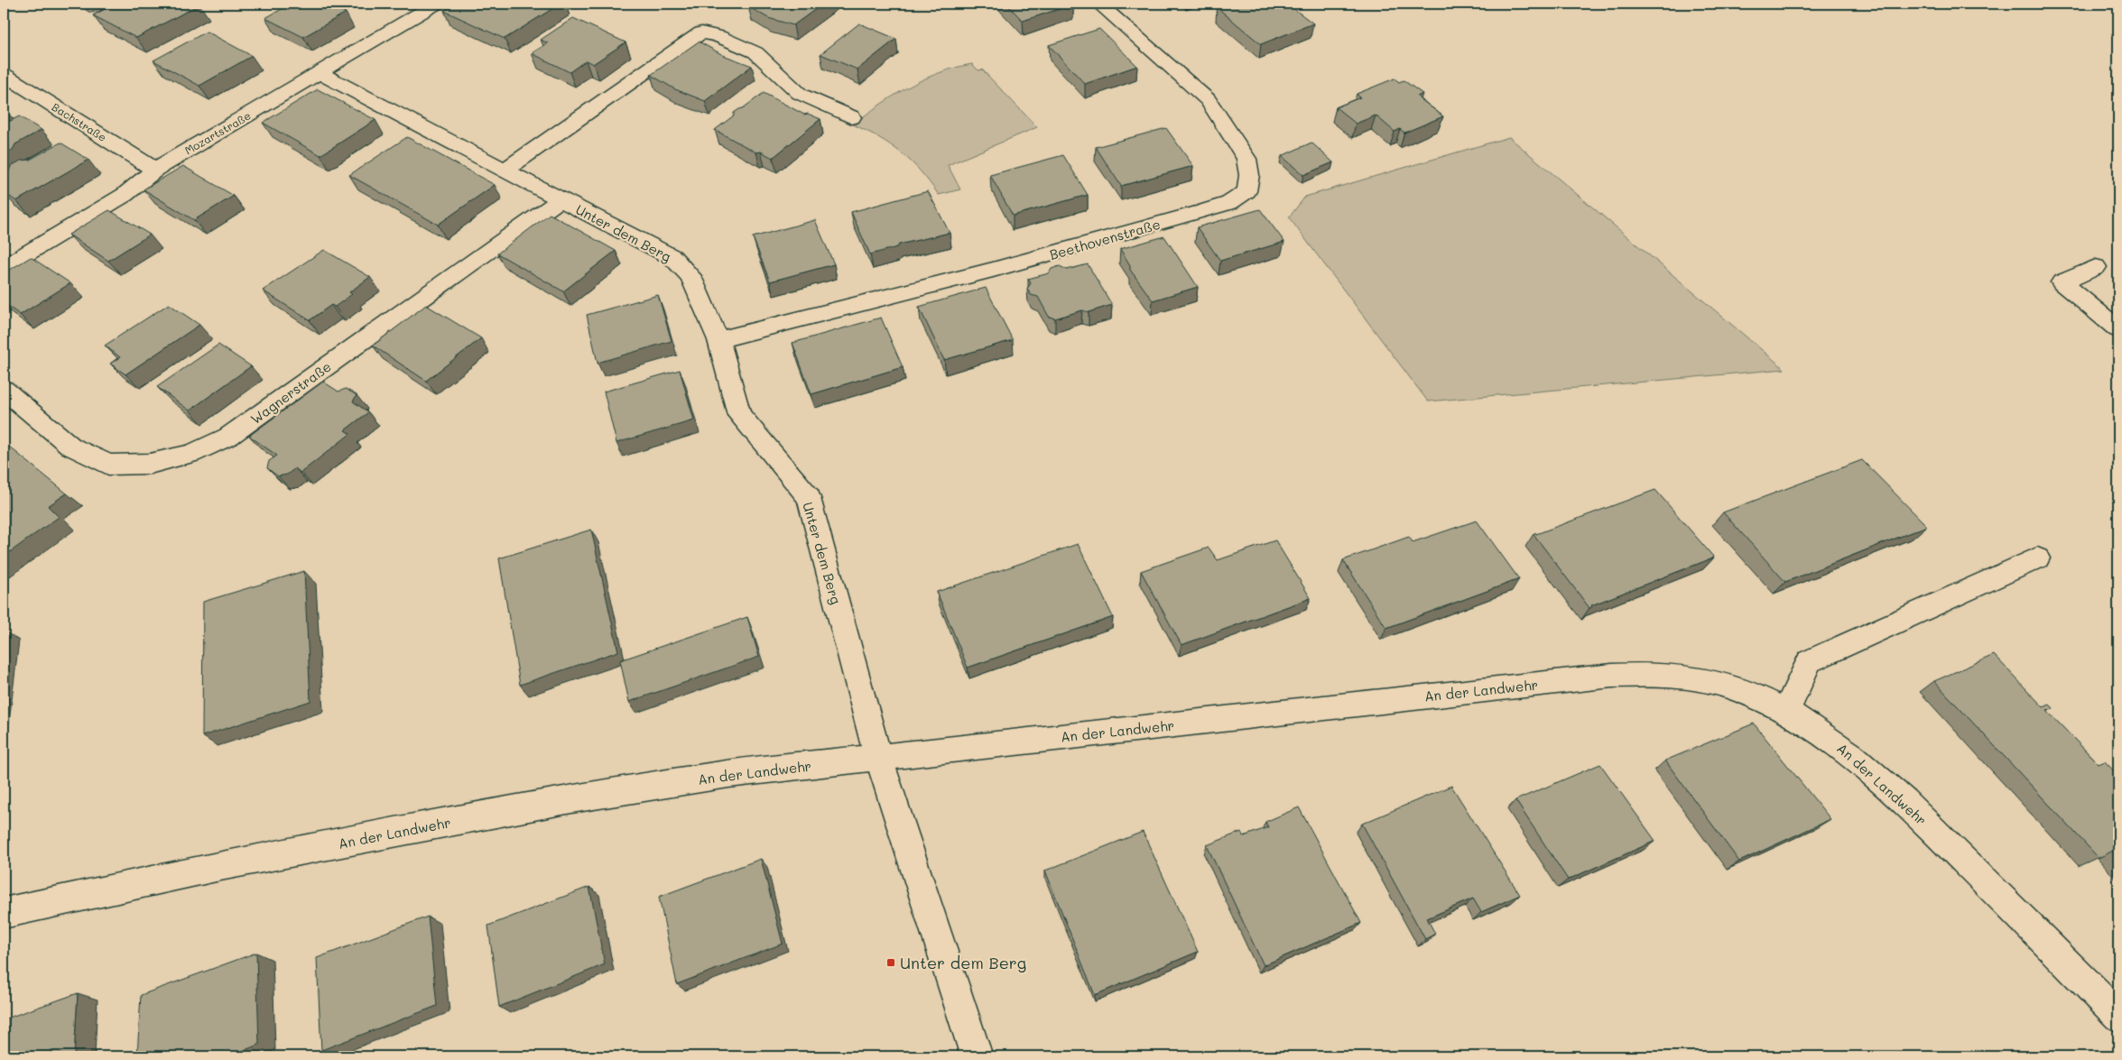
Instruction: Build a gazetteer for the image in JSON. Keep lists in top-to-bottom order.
{
  "streets": {
    "street": [
      "Bachstraße",
      "Mozartstraße",
      "Unter dem Berg",
      "Beethovenstraße",
      "Wagnerstraße",
      "An der Landwehr"
    ]
  },
  "crossings": [
    ["Bachstraße", "Mozartstraße"],
    ["Mozartstraße", "Unter dem Berg"],
    ["Unter dem Berg", "Beethovenstraße"],
    ["Unter dem Berg", "Wagnerstraße"],
    ["Unter dem Berg", "An der Landwehr"]
  ],
  "places": {
    "transit": ["Unter dem Berg"]
  }
}
